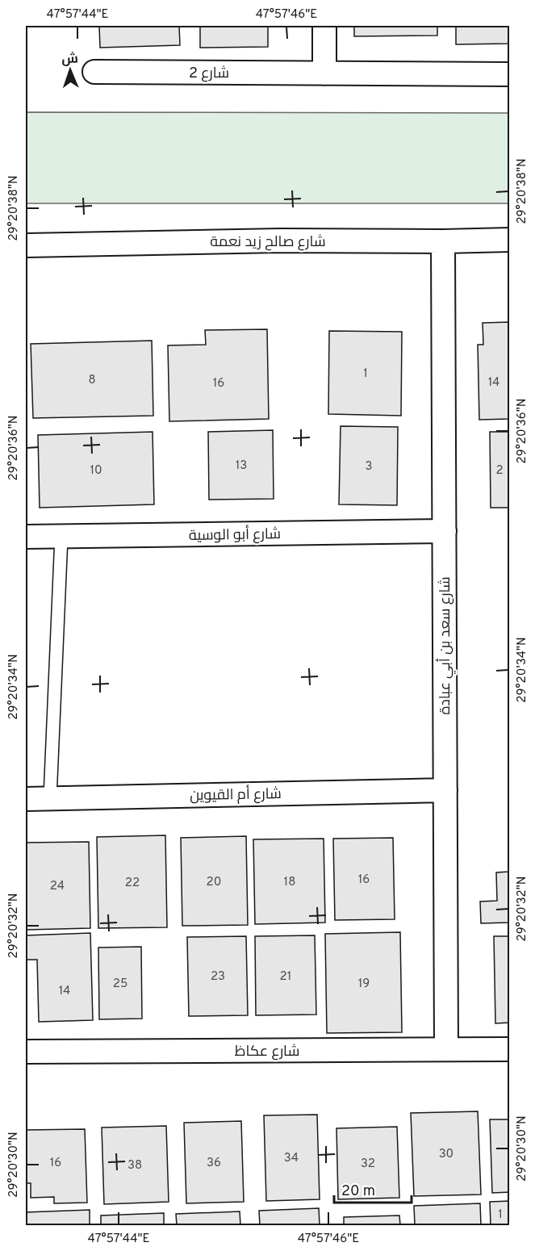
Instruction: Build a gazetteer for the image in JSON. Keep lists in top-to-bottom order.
{
  "streets": {
    "street": [
      "شارع 2",
      "شارع صالح زيد نعمة",
      "شارع أبو الوسية",
      "شارع سعد بن أبي عبادة",
      "شارع أم القيوين",
      "شارع عكاظ"
    ]
  },
  "crossings": [
    ["شارع صالح زيد نعمة", "شارع سعد بن أبي عبادة"],
    ["شارع أبو الوسية", "شارع سعد بن أبي عبادة"],
    ["شارع سعد بن أبي عبادة", "شارع أم القيوين"],
    ["شارع سعد بن أبي عبادة", "شارع عكاظ"]
  ],
  "house_numbers": [
    "1",
    "8",
    "14",
    "16",
    "13",
    "3",
    "10",
    "2",
    "16",
    "20",
    "18",
    "22",
    "24",
    "23",
    "21",
    "25",
    "19",
    "14",
    "30",
    "34",
    "16",
    "36",
    "32",
    "38",
    "1"
  ],
  "scale_bar": "20 m",
  "north": "top",
  "coordinates": [
    "47°57'44\"E",
    "47°57'46\"E",
    "29°20'38\"N",
    "29°20'36\"N",
    "29°20'34\"N",
    "29°20'32\"N",
    "29°20'30\"N"
  ]
}
